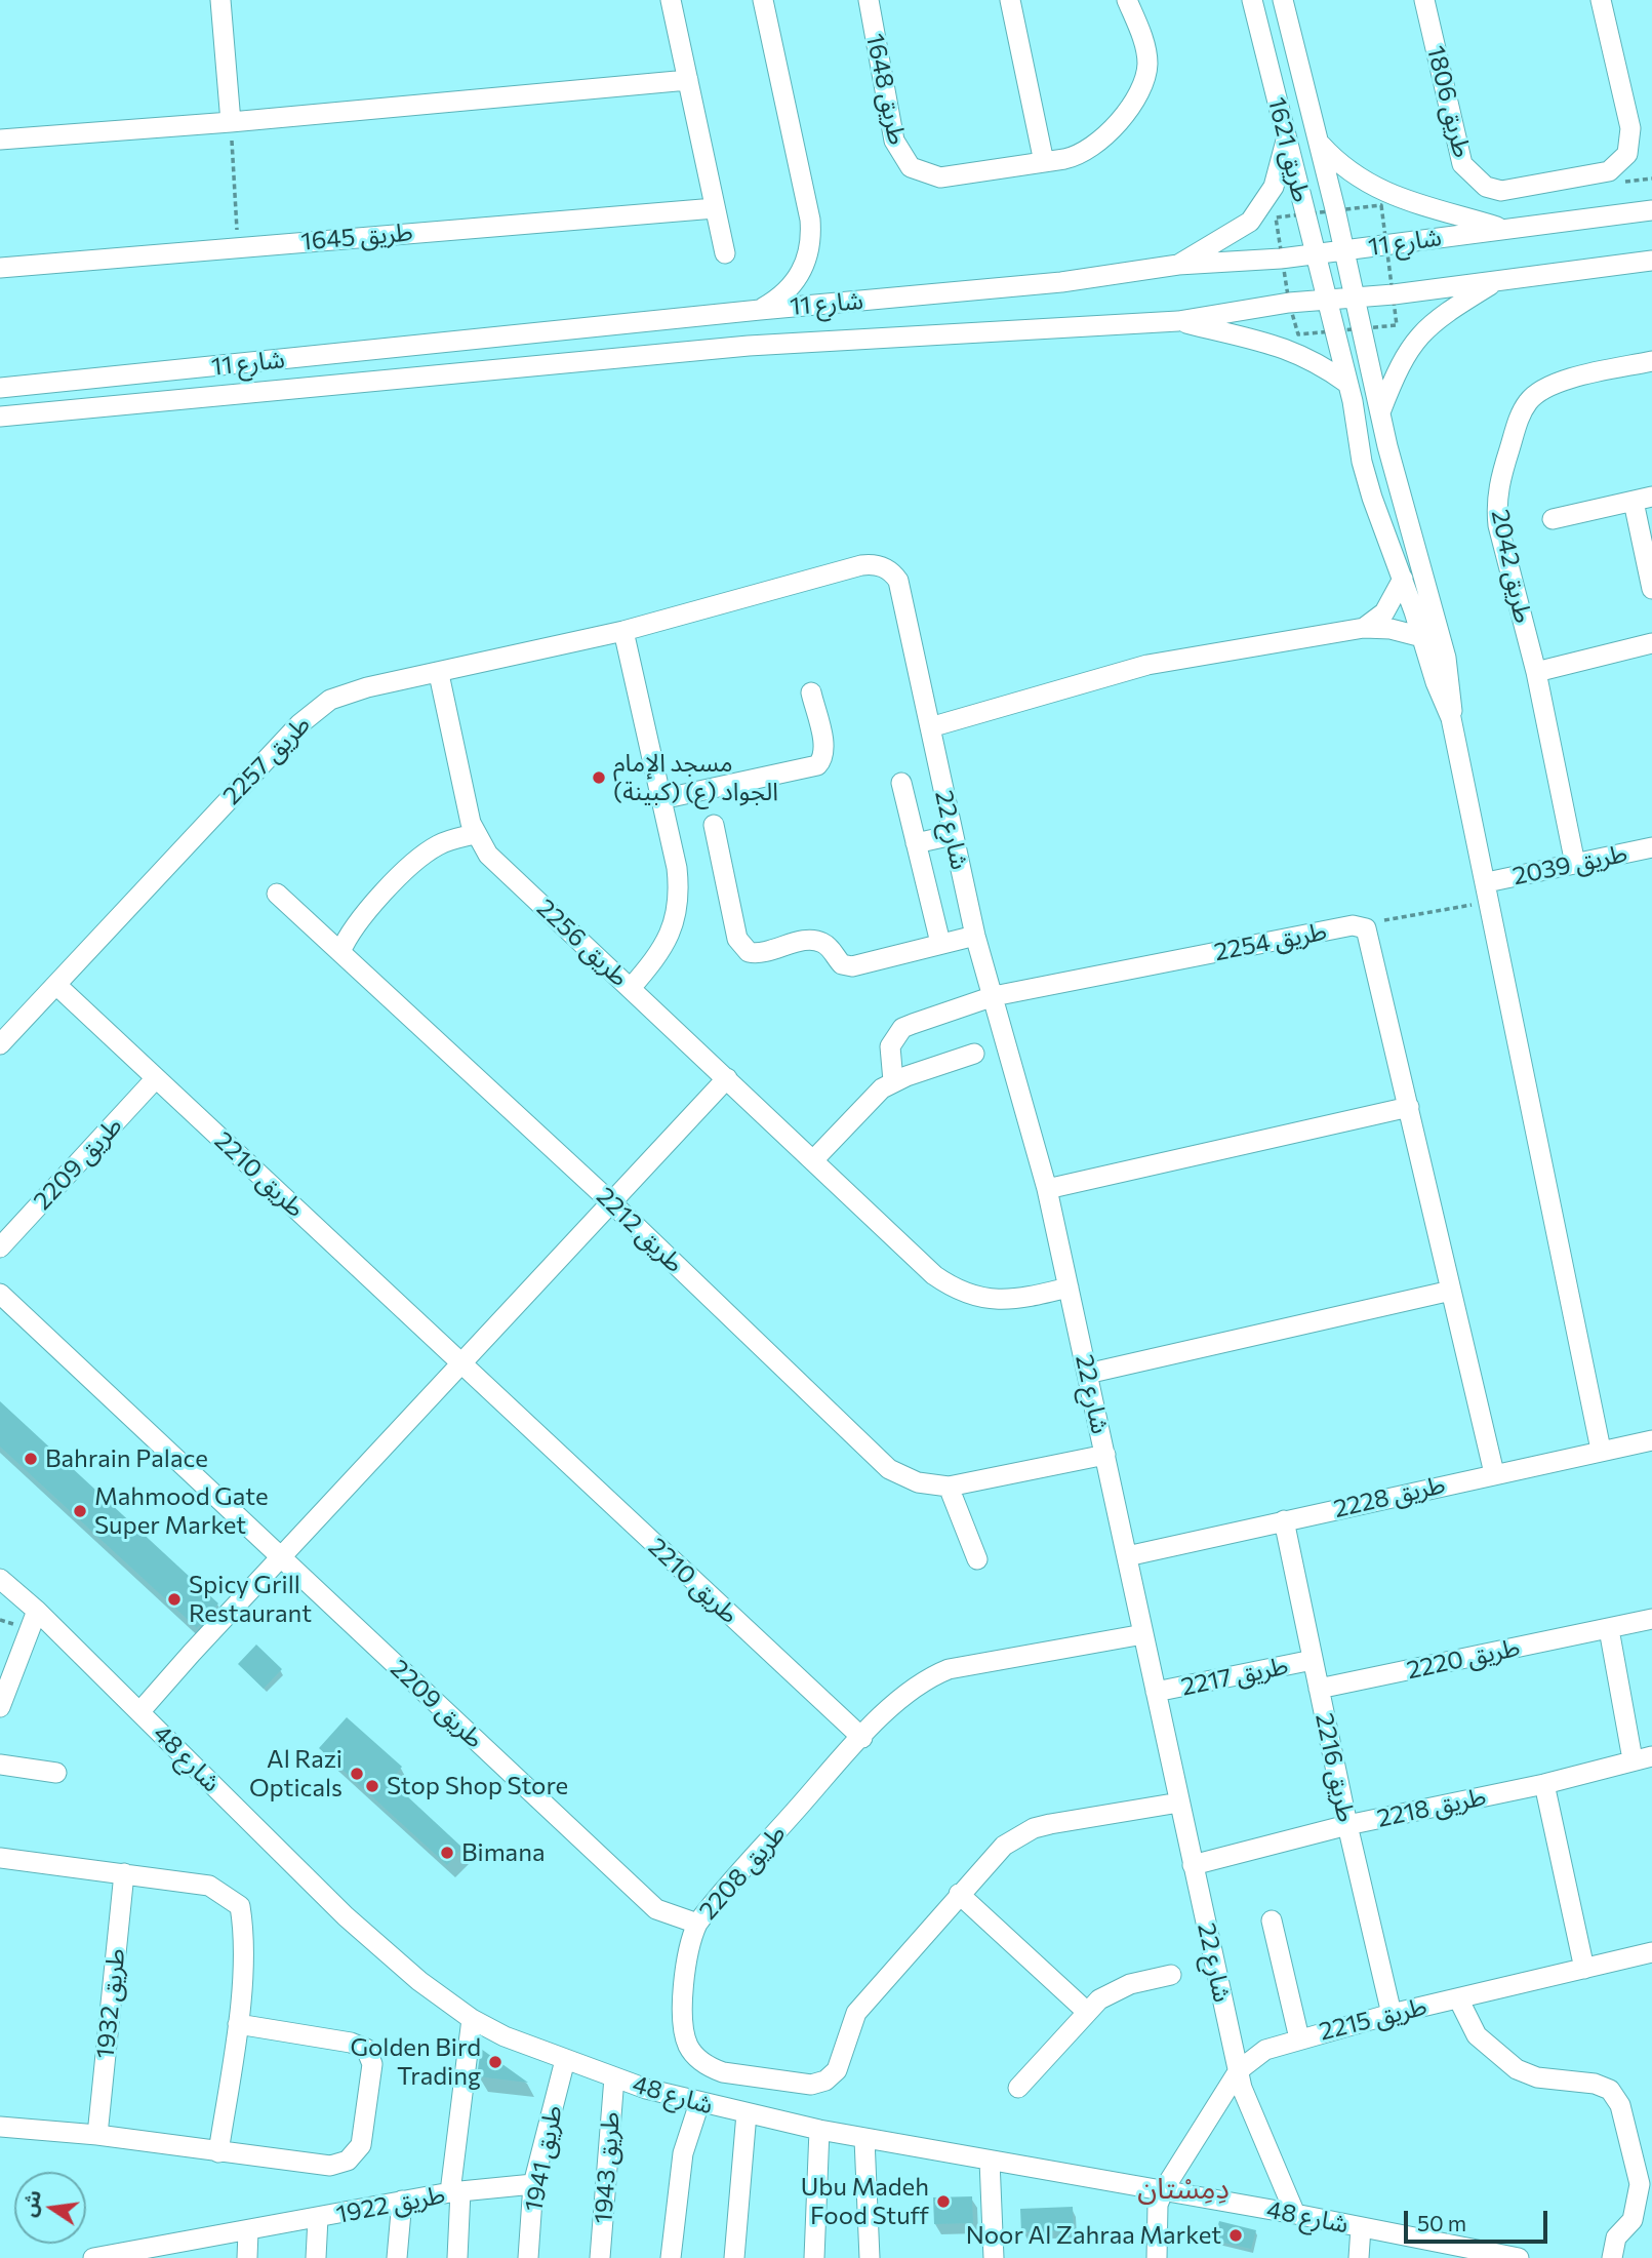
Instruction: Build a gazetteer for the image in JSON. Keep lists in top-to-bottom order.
{
  "streets": {
    "street": [
      "طريق 1648",
      "طريق 1806",
      "طريق 1621",
      "طريق 1645",
      "شارع 11",
      "طريق 2042",
      "طريق 2257",
      "شارع 22",
      "طريق 2039",
      "طريق 2254",
      "طريق 2256",
      "طريق 2209",
      "طريق 2210",
      "طريق 2212",
      "طريق 2228",
      "طريق 2220",
      "طريق 2217",
      "شارع 48",
      "طريق 2216",
      "طريق 2218",
      "طريق 2208",
      "طريق 1932",
      "طريق 2215",
      "طريق 1941",
      "طريق 1943",
      "طريق 1922"
    ]
  },
  "crossings": [
    ["طريق 1621", "شارع 11"],
    ["طريق 2042", "طريق 2039"],
    ["طريق 2257", "شارع 22"],
    ["طريق 2257", "طريق 2256"],
    ["طريق 2257", "طريق 2210"],
    ["شارع 22", "طريق 2254"],
    ["شارع 22", "طريق 2256"],
    ["شارع 22", "طريق 2212"],
    ["شارع 22", "طريق 2228"],
    ["شارع 22", "طريق 2217"],
    ["شارع 22", "شارع 48"],
    ["شارع 22", "طريق 2218"],
    ["شارع 22", "طريق 2208"],
    ["شارع 22", "طريق 2215"],
    ["طريق 2254", "طريق 2228"],
    ["طريق 2209", "طريق 2210"],
    ["طريق 2209", "طريق 2208"],
    ["طريق 2210", "طريق 2208"],
    ["طريق 2228", "طريق 2216"],
    ["طريق 2220", "طريق 2216"],
    ["طريق 2217", "طريق 2216"],
    ["شارع 48", "طريق 2215"],
    ["شارع 48", "طريق 1941"],
    ["شارع 48", "طريق 1943"],
    ["طريق 2216", "طريق 2218"],
    ["طريق 2216", "طريق 2215"],
    ["طريق 1941", "طريق 1922"]
  ],
  "districts": ["دِمِسْتان"],
  "places": [
    "مسجد الإمام الجواد (ع) (كبينة)",
    "Bahrain Palace",
    "Mahmood Gate Super Market",
    "Spicy Grill Restaurant",
    "Al Razi Opticals",
    "Stop Shop Store",
    "Bimana",
    "Golden Bird Trading",
    "Ubu Madeh Food Stuff",
    "Noor Al Zahraa Market"
  ],
  "scale_bar": "50 m",
  "north": "left"
}
